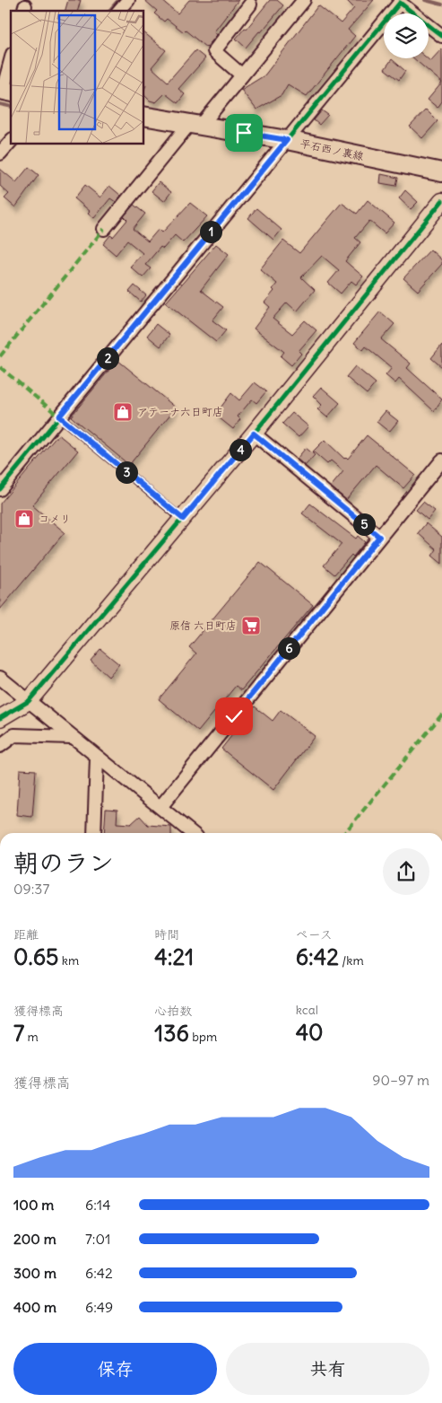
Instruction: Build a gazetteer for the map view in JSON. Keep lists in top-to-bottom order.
{
  "streets": {
    "main road": ["平石西ノ裏線"]
  },
  "places": {
    "shop": ["アテーナ六日町店", "コメリ"],
    "supermarket": ["原信 六日町店"]
  },
  "page": {
    "pins": [
      "1",
      "2",
      "4",
      "3",
      "5",
      "6"
    ],
    "heading": ["朝のラン", "09:37"],
    "stats": [
      ["距離", "0.65 km"],
      ["時間", "4:21"],
      ["ペース", "6:42 /km"],
      ["獲得標高", "7 m"],
      ["心拍数", "136 bpm"],
      ["kcal", "40"]
    ],
    "chart": ["獲得標高", "90–97 m"],
    "list": [
      {
        "name": "100 m",
        "note": "6:14"
      },
      {
        "name": "200 m",
        "note": "7:01"
      },
      {
        "name": "300 m",
        "note": "6:42"
      },
      {
        "name": "400 m",
        "note": "6:49"
      }
    ],
    "buttons": ["保存", "共有"]
  }
}
